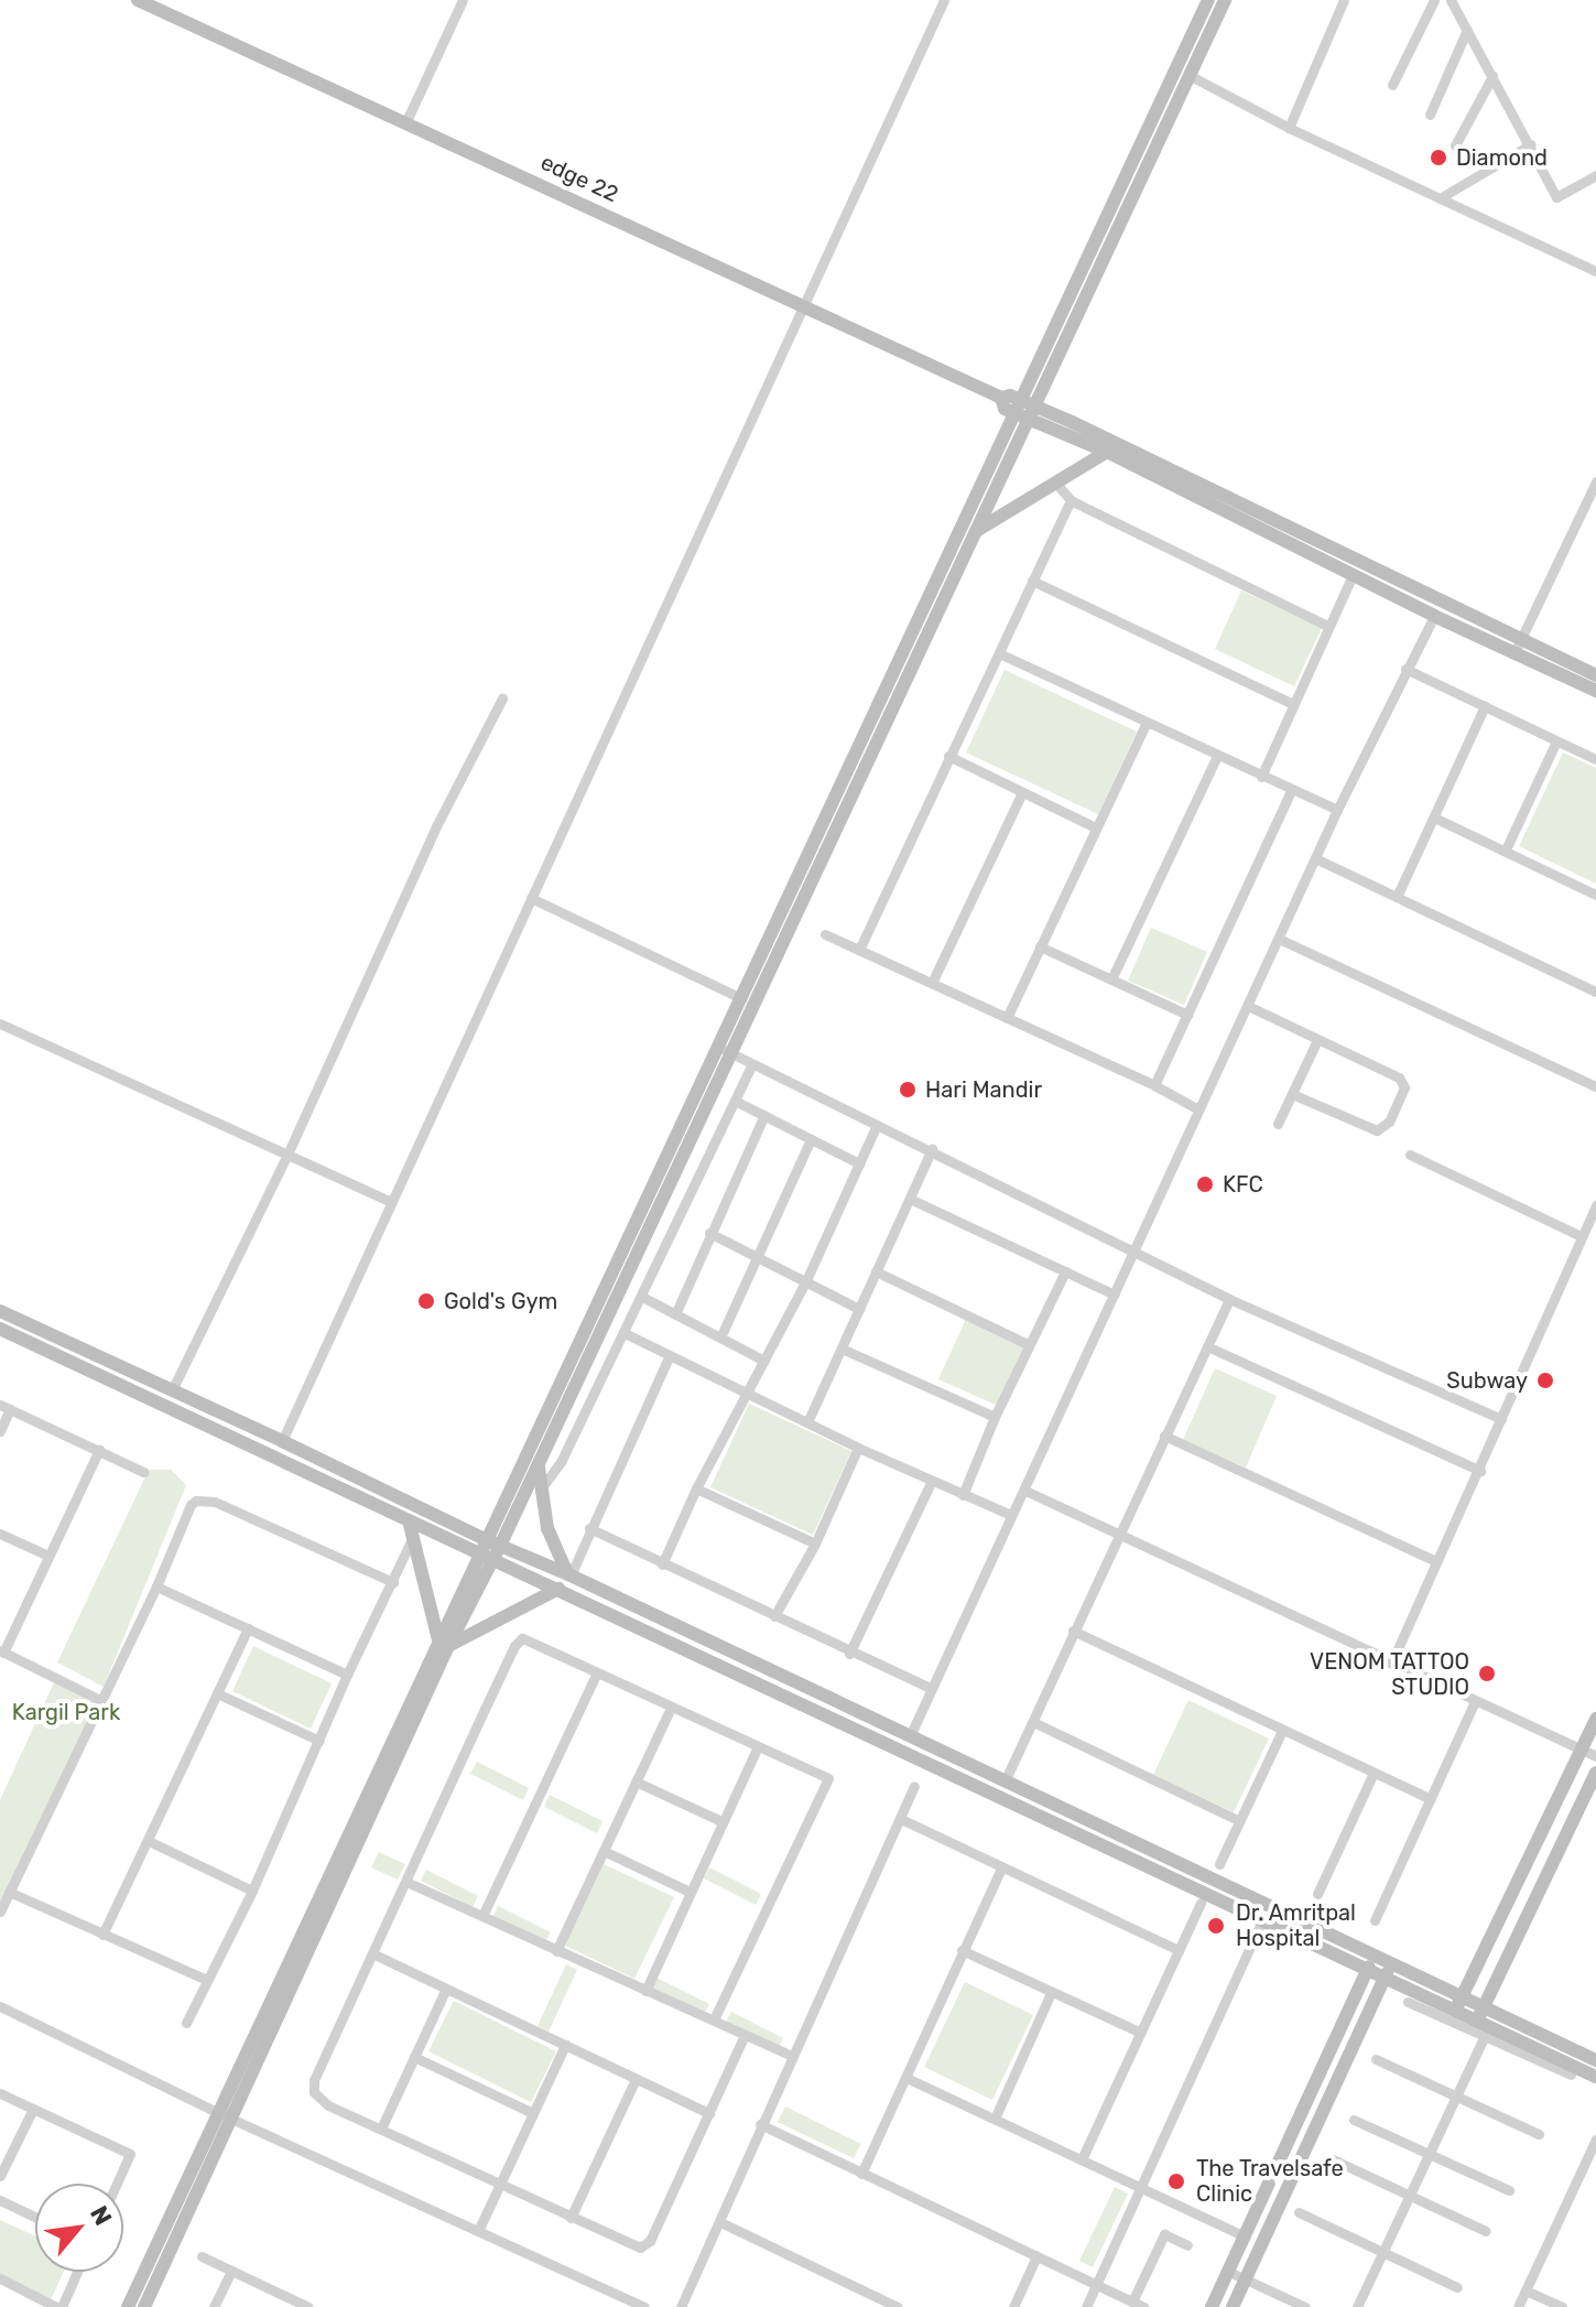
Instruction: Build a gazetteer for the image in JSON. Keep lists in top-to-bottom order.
{
  "streets": {
    "main road": ["edge 22"]
  },
  "parks": ["Kargil Park"],
  "places": [
    "Diamond",
    "Hari Mandir",
    "KFC",
    "Gold's Gym",
    "Subway",
    "VENOM TATTOO STUDIO",
    "Dr. Amritpal Hospital",
    "The Travelsafe Clinic"
  ],
  "north": "top right"
}
